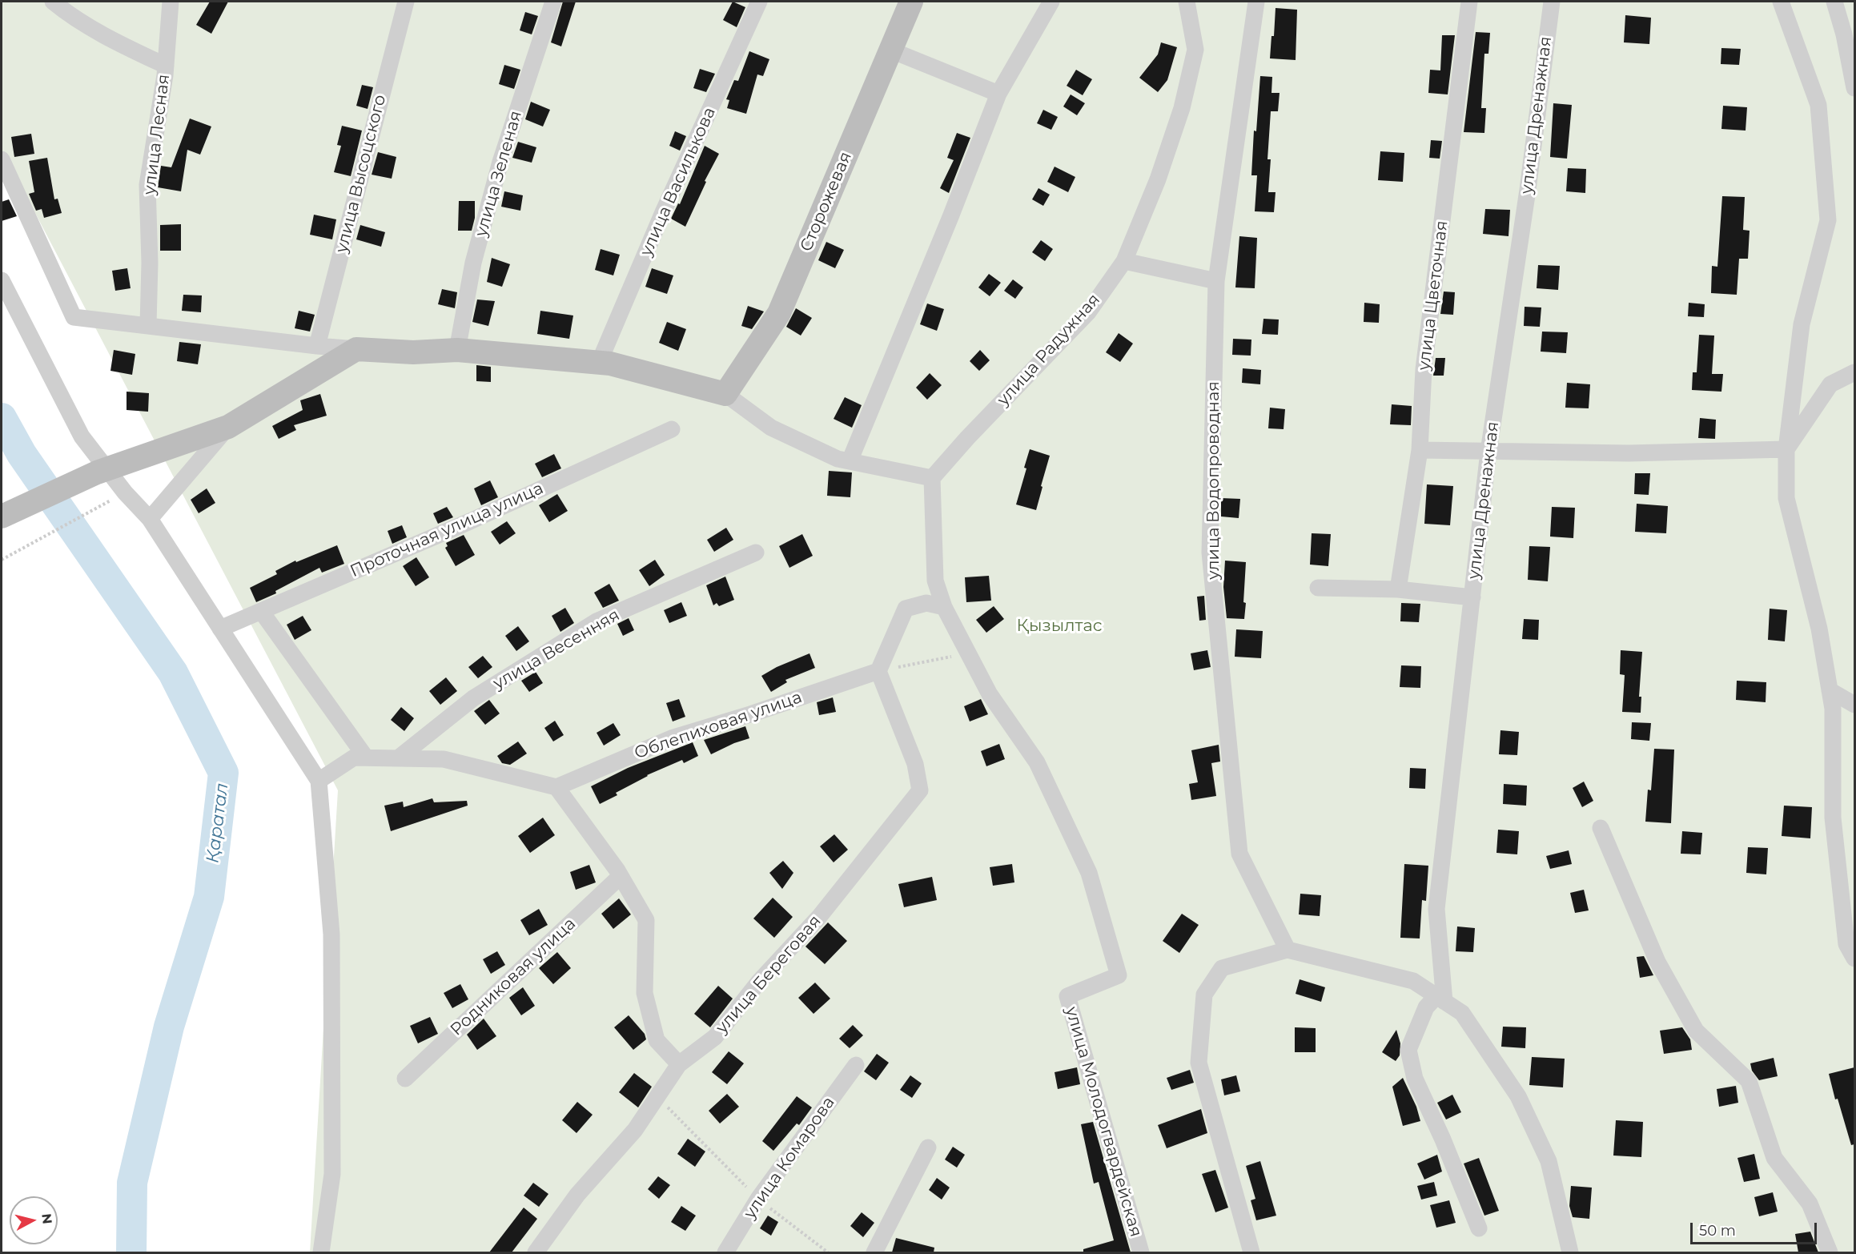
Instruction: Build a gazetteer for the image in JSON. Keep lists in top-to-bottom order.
{
  "streets": {
    "street": [
      "улица Дренажная",
      "улица Лесная",
      "улица Высоцского",
      "улица Зеленая",
      "улица Василькова",
      "Сторожевая",
      "улица Цветочная",
      "улица Радужная",
      "улица Водопроводная",
      "Проточная улица улица",
      "улица Весенняя",
      "Облепиховая улица",
      "улица Береговая",
      "Родниковая улица",
      "улица Молодогвардейская",
      "улица Комарова"
    ]
  },
  "crossings": [
    ["Облепиховая улица", "улица Береговая"]
  ],
  "water": ["Қаратал"],
  "parks": ["Қызылтас"],
  "scale_bar": "50 m",
  "north": "right"
}
